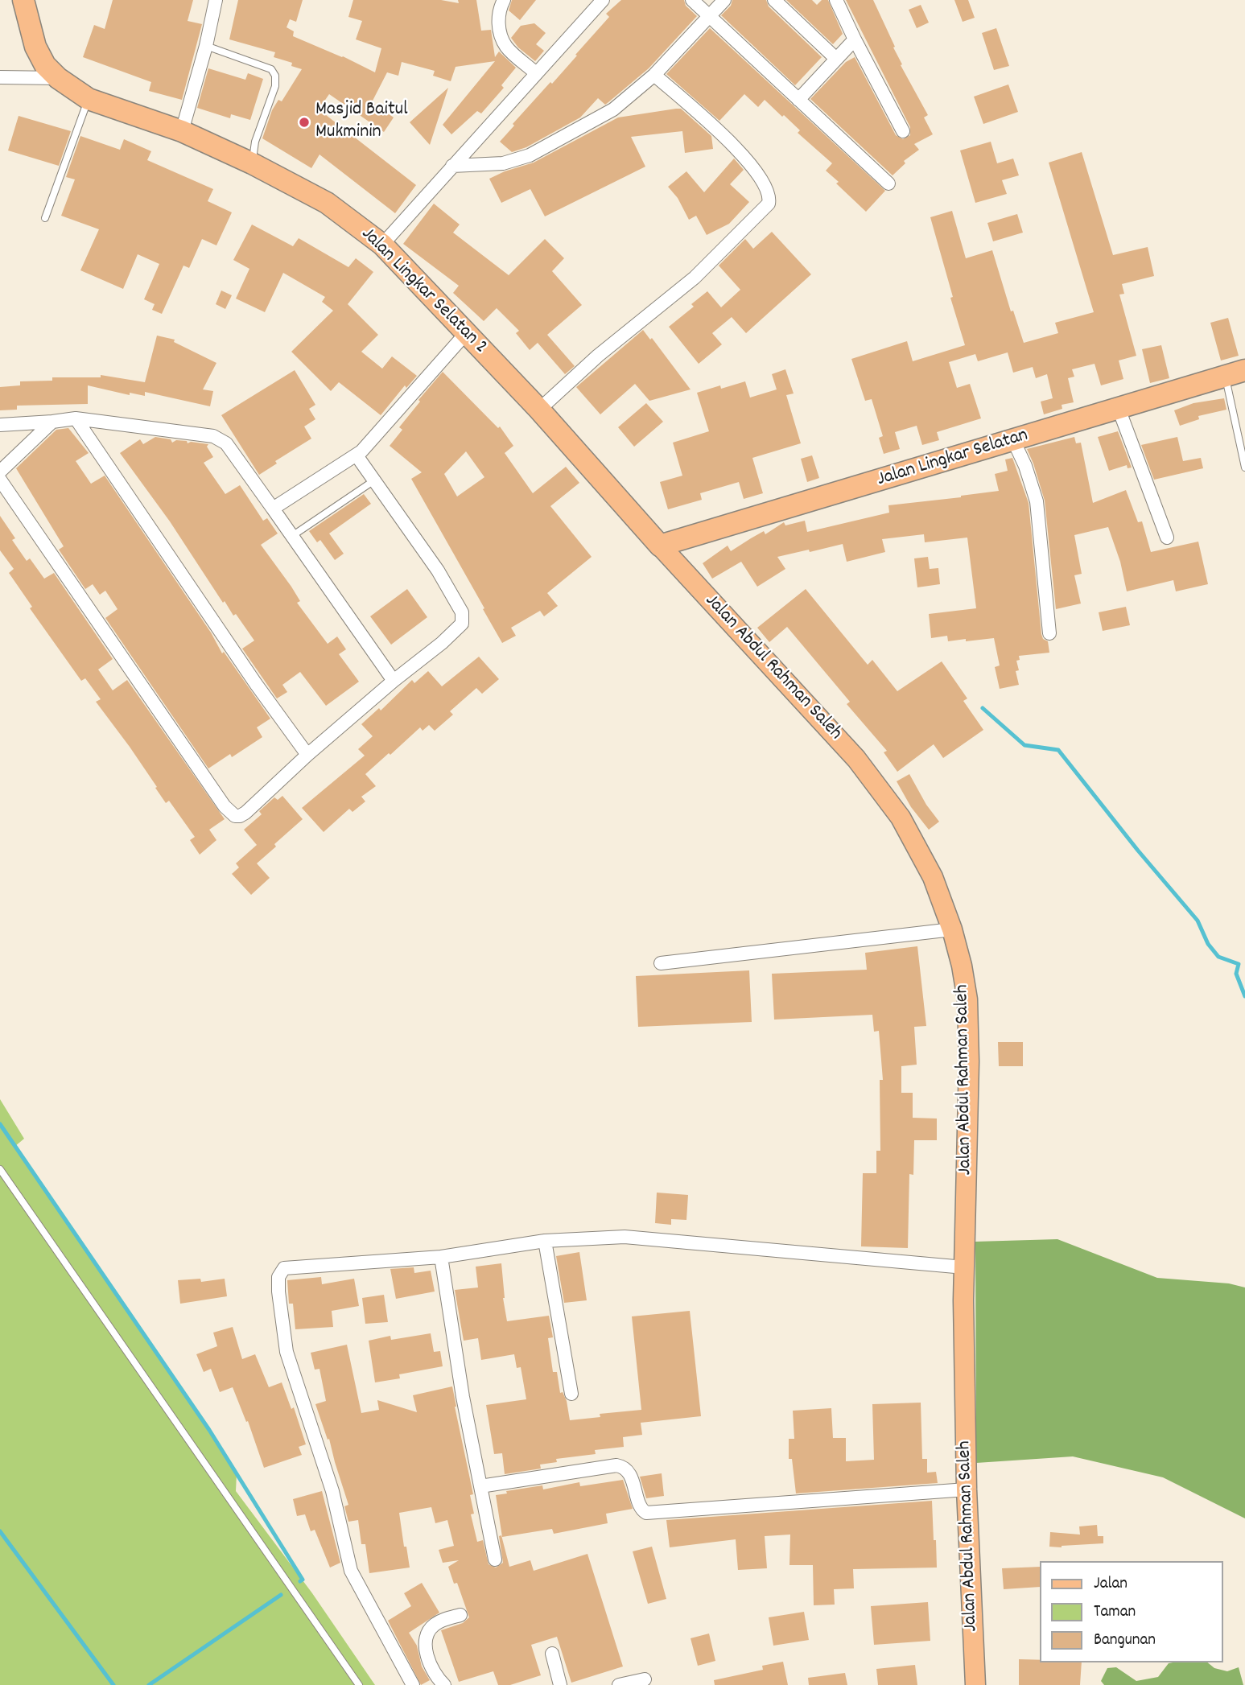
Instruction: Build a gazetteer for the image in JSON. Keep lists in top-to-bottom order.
{
  "streets": {
    "highway": ["Jalan Lingkar Selatan 2", "Jalan Lingkar Selatan"],
    "main road": ["Jalan Abdul Rahman Saleh"]
  },
  "crossings": [
    ["Jalan Lingkar Selatan 2", "Jalan Lingkar Selatan"],
    ["Jalan Lingkar Selatan 2", "Jalan Abdul Rahman Saleh"],
    ["Jalan Lingkar Selatan", "Jalan Abdul Rahman Saleh"]
  ],
  "places": ["Masjid Baitul Mukminin"],
  "legend": ["Jalan", "Taman", "Bangunan"]
}
